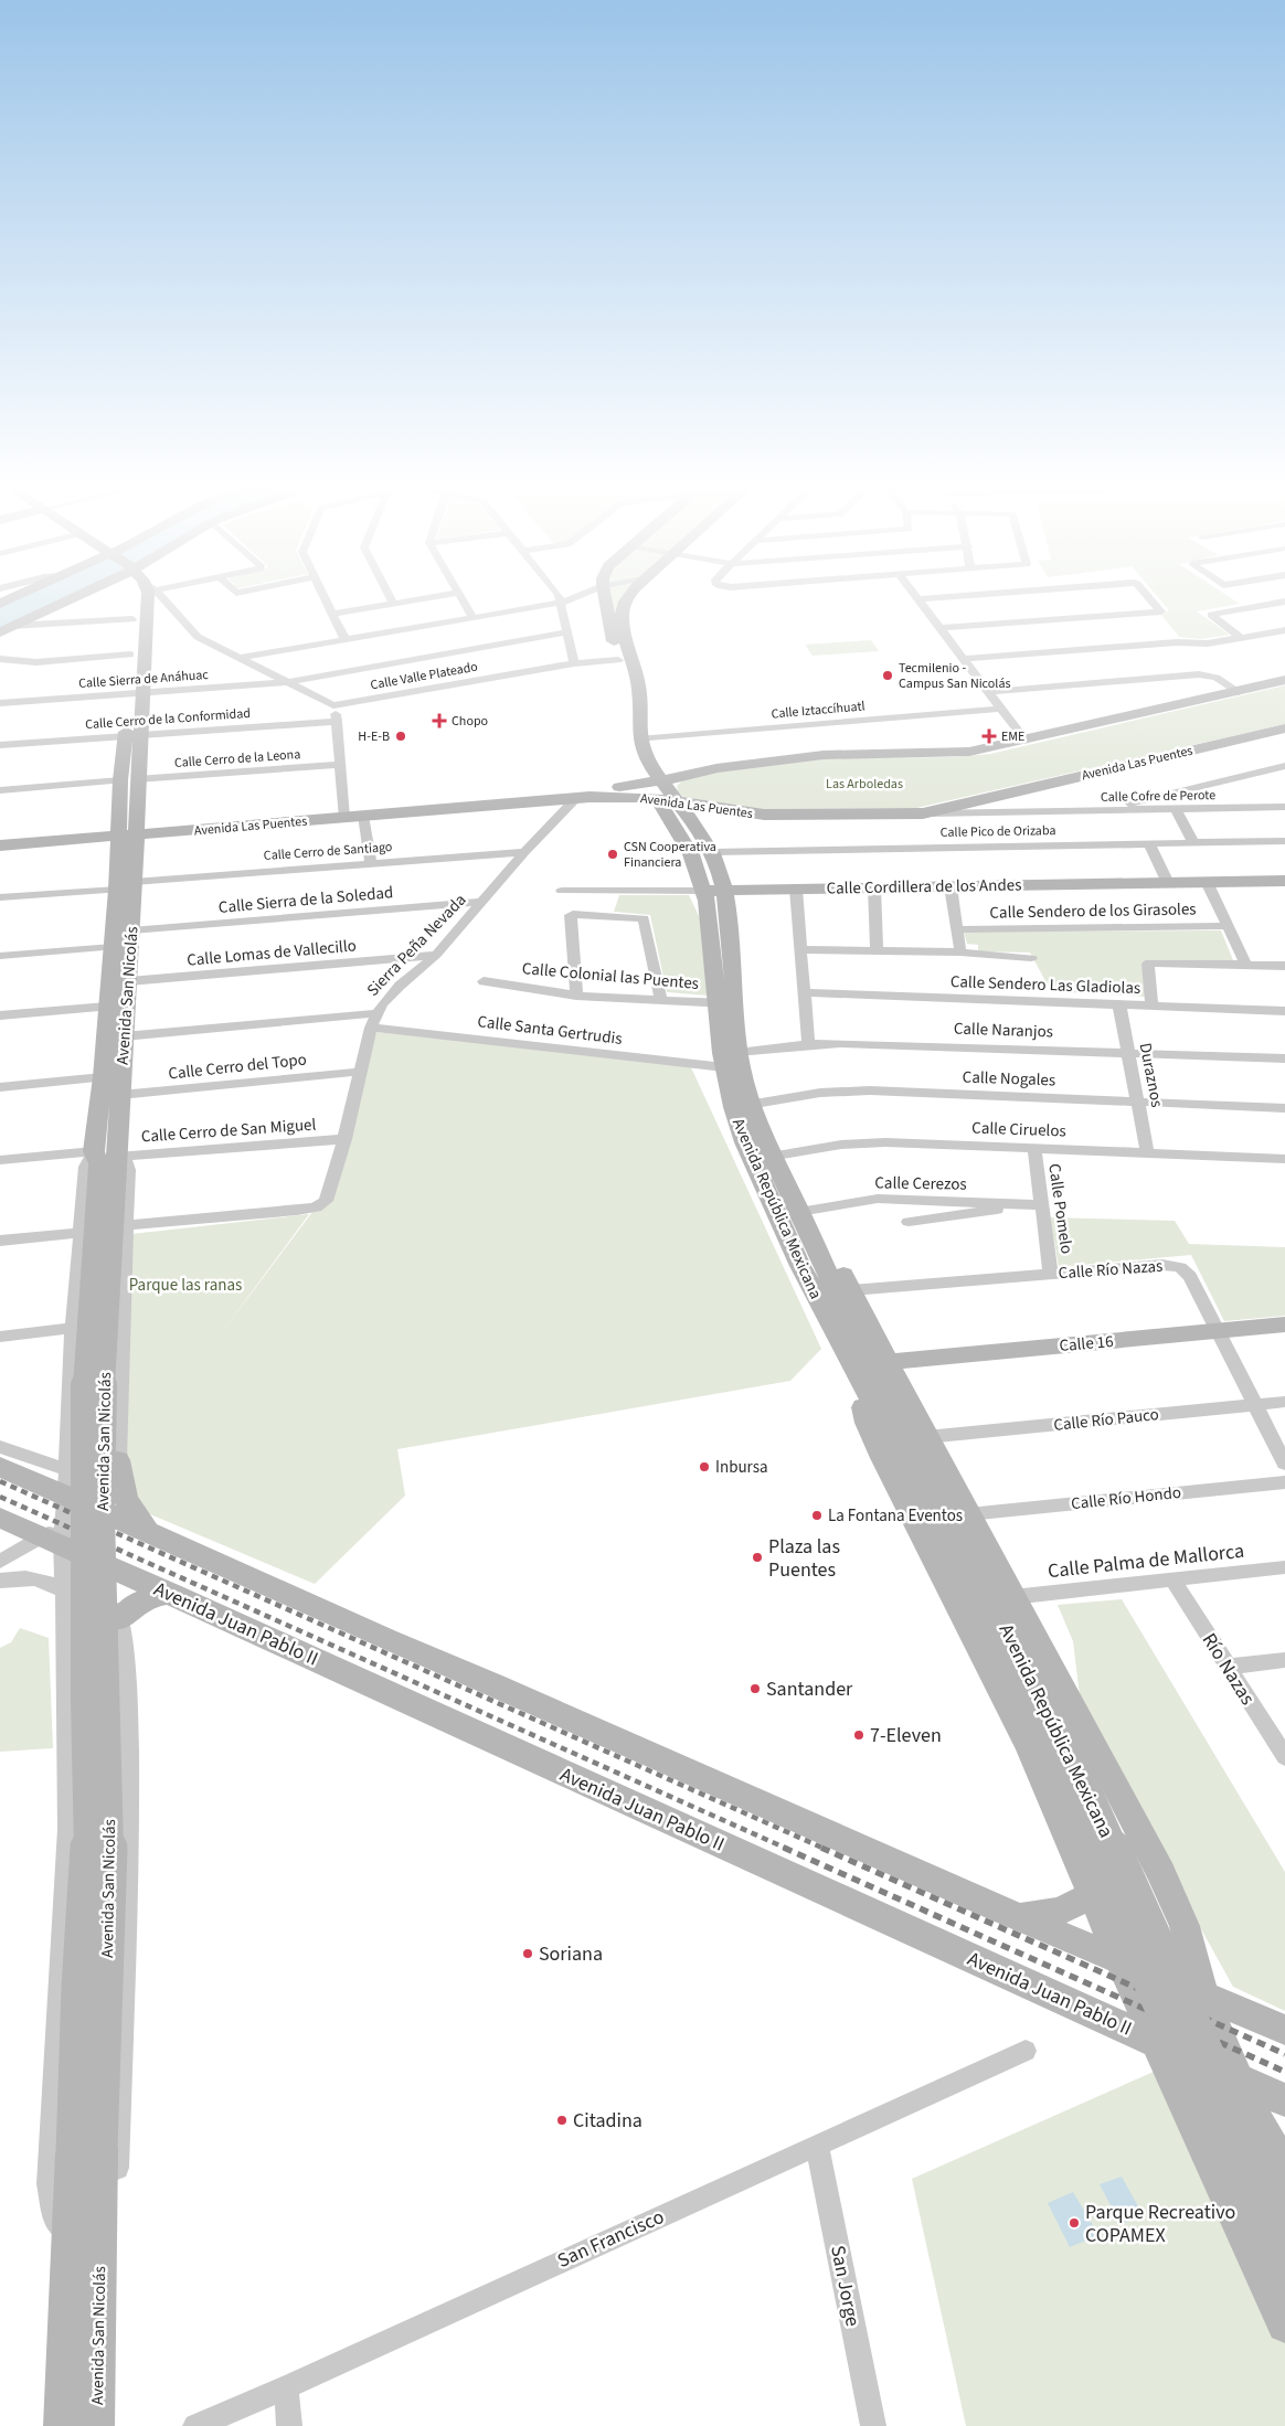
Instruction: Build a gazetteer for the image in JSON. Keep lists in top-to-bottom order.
{
  "streets": {
    "street": [
      "Calle Valle Plateado",
      "Calle Sierra de Anáhuac",
      "Calle Iztaccíhuatl",
      "Calle Cerro de la Conformidad",
      "Calle Cerro de la Leona",
      "Avenida Las Puentes",
      "Calle Cofre de Perote",
      "Calle Pico de Orizaba",
      "Calle Cerro de Santiago",
      "Calle Cordillera de los Andes",
      "Calle Sierra de la Soledad",
      "Calle Sendero de los Girasoles",
      "Sierra Peña Nevada",
      "Calle Lomas de Vallecillo",
      "Calle Colonial las Puentes",
      "Calle Sendero Las Gladiolas",
      "Avenida San Nicolás",
      "Calle Santa Gertrudis",
      "Calle Naranjos",
      "Calle Cerro del Topo",
      "Duraznos",
      "Calle Nogales",
      "Calle Ciruelos",
      "Calle Cerro de San Miguel",
      "Calle Cerezos",
      "Avenida República Mexicana",
      "Calle Pomelo",
      "Calle Río Nazas",
      "Calle 16",
      "Calle Río Pauco",
      "Calle Río Hondo",
      "Calle Palma de Mallorca",
      "Avenida Juan Pablo II",
      "Río Nazas",
      "San Francisco",
      "San Jorge"
    ]
  },
  "crossings": [
    ["Calle Sierra de Anáhuac", "Avenida San Nicolás"],
    ["Calle Iztaccíhuatl", "Avenida República Mexicana"],
    ["Calle Cerro de la Conformidad", "Avenida San Nicolás"],
    ["Calle Cerro de la Leona", "Avenida San Nicolás"],
    ["Avenida Las Puentes", "Calle Cofre de Perote"],
    ["Avenida Las Puentes", "Sierra Peña Nevada"],
    ["Avenida Las Puentes", "Avenida San Nicolás"],
    ["Avenida Las Puentes", "Avenida República Mexicana"],
    ["Calle Pico de Orizaba", "Avenida República Mexicana"],
    ["Calle Cerro de Santiago", "Sierra Peña Nevada"],
    ["Calle Cerro de Santiago", "Avenida San Nicolás"],
    ["Calle Cordillera de los Andes", "Avenida República Mexicana"],
    ["Calle Sierra de la Soledad", "Sierra Peña Nevada"],
    ["Calle Sierra de la Soledad", "Avenida San Nicolás"],
    ["Sierra Peña Nevada", "Calle Lomas de Vallecillo"],
    ["Sierra Peña Nevada", "Calle Santa Gertrudis"],
    ["Sierra Peña Nevada", "Calle Cerro del Topo"],
    ["Sierra Peña Nevada", "Calle Cerro de San Miguel"],
    ["Calle Lomas de Vallecillo", "Avenida San Nicolás"],
    ["Calle Colonial las Puentes", "Avenida República Mexicana"],
    ["Calle Sendero Las Gladiolas", "Duraznos"],
    ["Avenida San Nicolás", "Calle Cerro del Topo"],
    ["Avenida San Nicolás", "Calle Cerro de San Miguel"],
    ["Calle Santa Gertrudis", "Calle Naranjos"],
    ["Calle Santa Gertrudis", "Avenida República Mexicana"],
    ["Calle Naranjos", "Duraznos"],
    ["Calle Naranjos", "Avenida República Mexicana"],
    ["Duraznos", "Calle Nogales"],
    ["Duraznos", "Calle Ciruelos"],
    ["Calle Nogales", "Avenida República Mexicana"],
    ["Calle Ciruelos", "Avenida República Mexicana"],
    ["Calle Ciruelos", "Calle Pomelo"],
    ["Calle Cerezos", "Avenida República Mexicana"],
    ["Calle Cerezos", "Calle Pomelo"],
    ["Avenida República Mexicana", "Calle Río Nazas"],
    ["Avenida República Mexicana", "Calle 16"],
    ["Avenida República Mexicana", "Calle Río Pauco"],
    ["Avenida República Mexicana", "Calle Río Hondo"],
    ["Avenida República Mexicana", "Calle Palma de Mallorca"],
    ["Avenida República Mexicana", "Avenida Juan Pablo II"],
    ["Calle Pomelo", "Calle Río Nazas"],
    ["Calle Río Nazas", "Calle 16"],
    ["Calle Río Nazas", "Calle Río Pauco"],
    ["Calle Palma de Mallorca", "Río Nazas"],
    ["San Francisco", "San Jorge"]
  ],
  "parks": ["Las Arboledas", "Parque las ranas"],
  "places": {
    "other": [
      "Tecmilenio - Campus San Nicolás",
      "H-E-B",
      "CSN Cooperativa Financiera",
      "Inbursa",
      "La Fontana Eventos",
      "Plaza las Puentes",
      "Santander",
      "7-Eleven",
      "Soriana",
      "Citadina",
      "Parque Recreativo COPAMEX"
    ],
    "health": ["Chopo", "EME"]
  }
}
